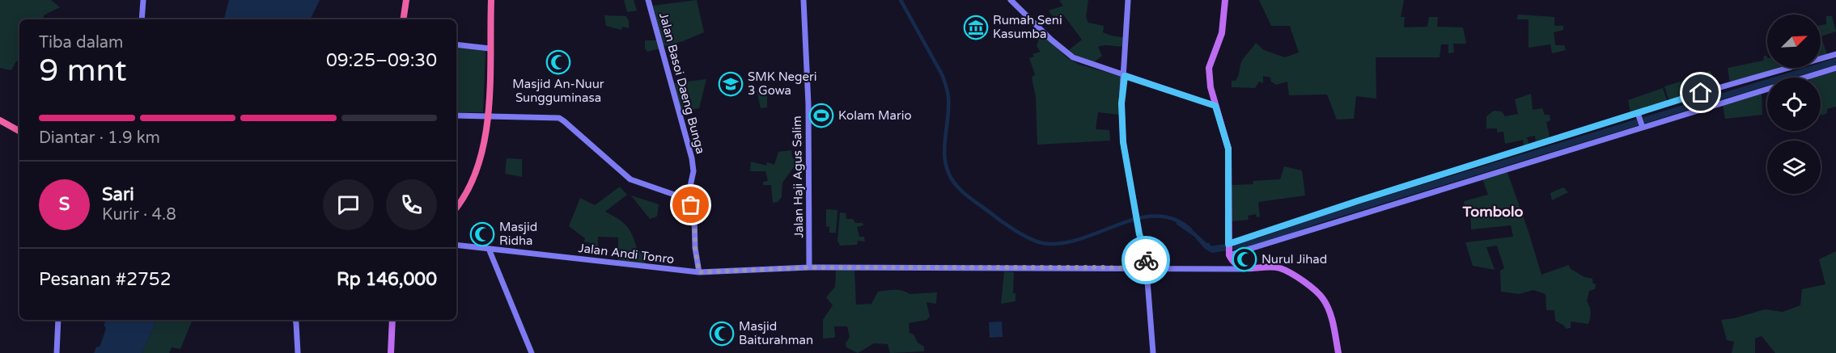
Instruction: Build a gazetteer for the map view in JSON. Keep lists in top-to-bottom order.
{
  "streets": {
    "street": ["Jalan Basoi Daeng Bunga", "Jalan Haji Agus Salim", "Jalan Andi Tonro"]
  },
  "crossings": [
    ["Jalan Haji Agus Salim", "Jalan Andi Tonro"]
  ],
  "districts": ["Tombolo"],
  "places": {
    "museum": ["Rumah Seni Kasumba"],
    "mosque": [
      "Masjid An-Nuur Sungguminasa",
      "Masjid Ridha",
      "Nurul Jihad",
      "Masjid Baiturahman"
    ],
    "school or university": ["SMK Negeri 3 Gowa"],
    "sports": ["Kolam Mario"]
  },
  "north": "top right",
  "page": {
    "heading": ["9 mnt", "Tiba dalam", "09:25–09:30"],
    "panel": [
      "Sari",
      "Kurir · 4.8",
      "Pesanan #2752",
      "Rp 146,000"
    ],
    "bar": "Diantar · 1.9 km",
    "round": "S"
  }
}
